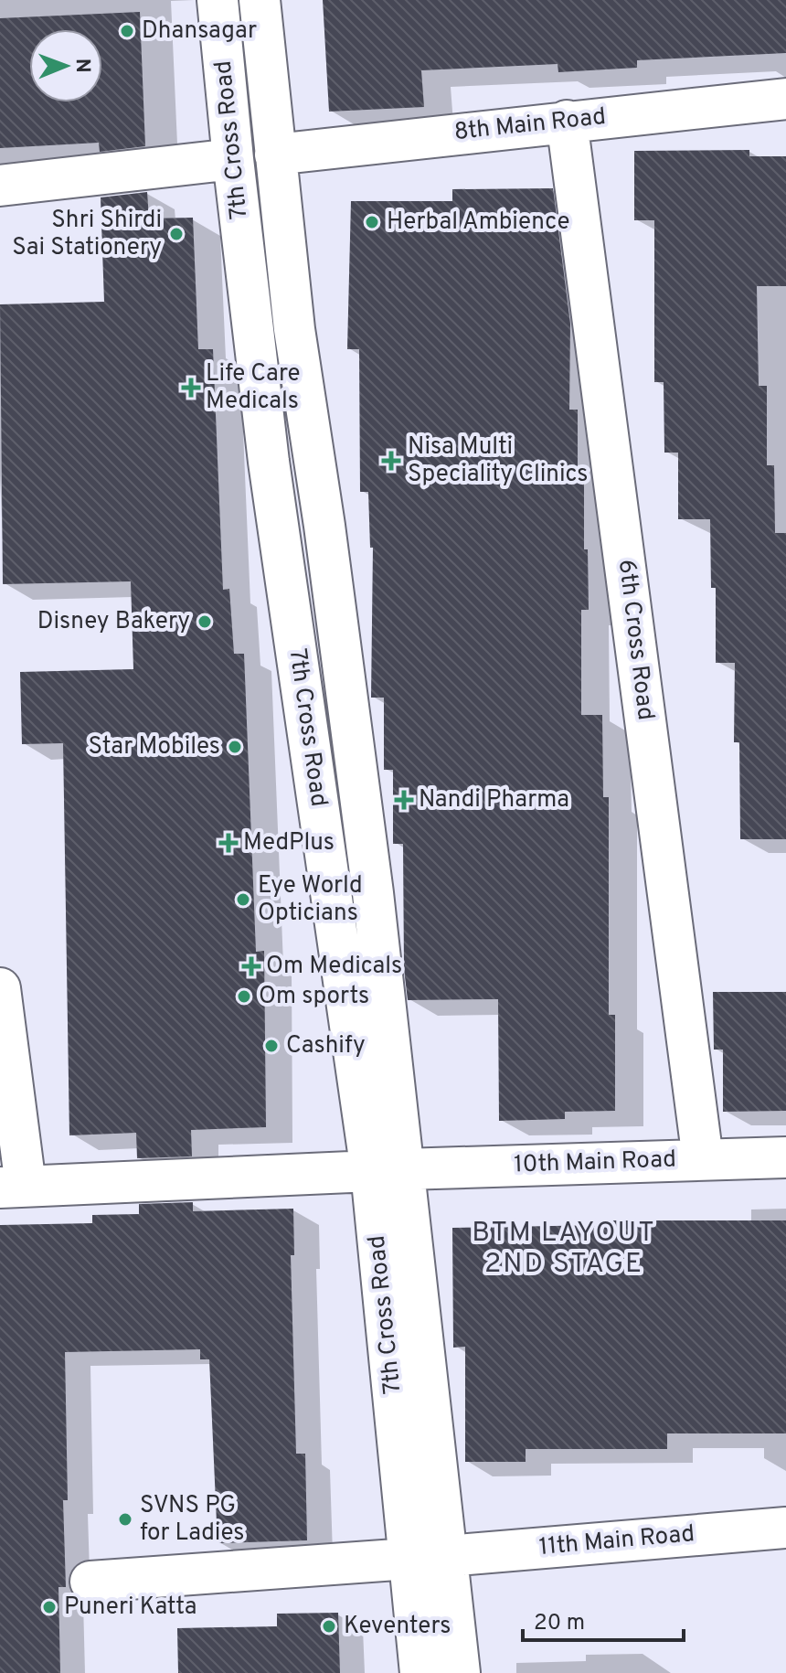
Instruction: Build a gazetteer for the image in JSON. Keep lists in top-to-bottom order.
{
  "streets": {
    "street": [
      "8th Main Road",
      "7th Cross Road",
      "6th Cross Road",
      "10th Main Road",
      "11th Main Road"
    ]
  },
  "crossings": [
    ["8th Main Road", "7th Cross Road"],
    ["8th Main Road", "6th Cross Road"],
    ["7th Cross Road", "10th Main Road"],
    ["7th Cross Road", "11th Main Road"],
    ["6th Cross Road", "10th Main Road"]
  ],
  "districts": ["BTM LAYOUT 2ND STAGE"],
  "places": {
    "other": [
      "Dhansagar",
      "Herbal Ambience",
      "Shri Shirdi Sai Stationery",
      "Disney Bakery",
      "Star Mobiles",
      "Eye World Opticians",
      "Om sports",
      "Cashify",
      "SVNS PG for Ladies",
      "Puneri Katta",
      "Keventers"
    ],
    "health": [
      "Life Care Medicals",
      "Nisa Multi Speciality Clinics",
      "Nandi Pharma",
      "MedPlus",
      "Om Medicals"
    ]
  },
  "scale_bar": "20 m",
  "north": "right"
}
